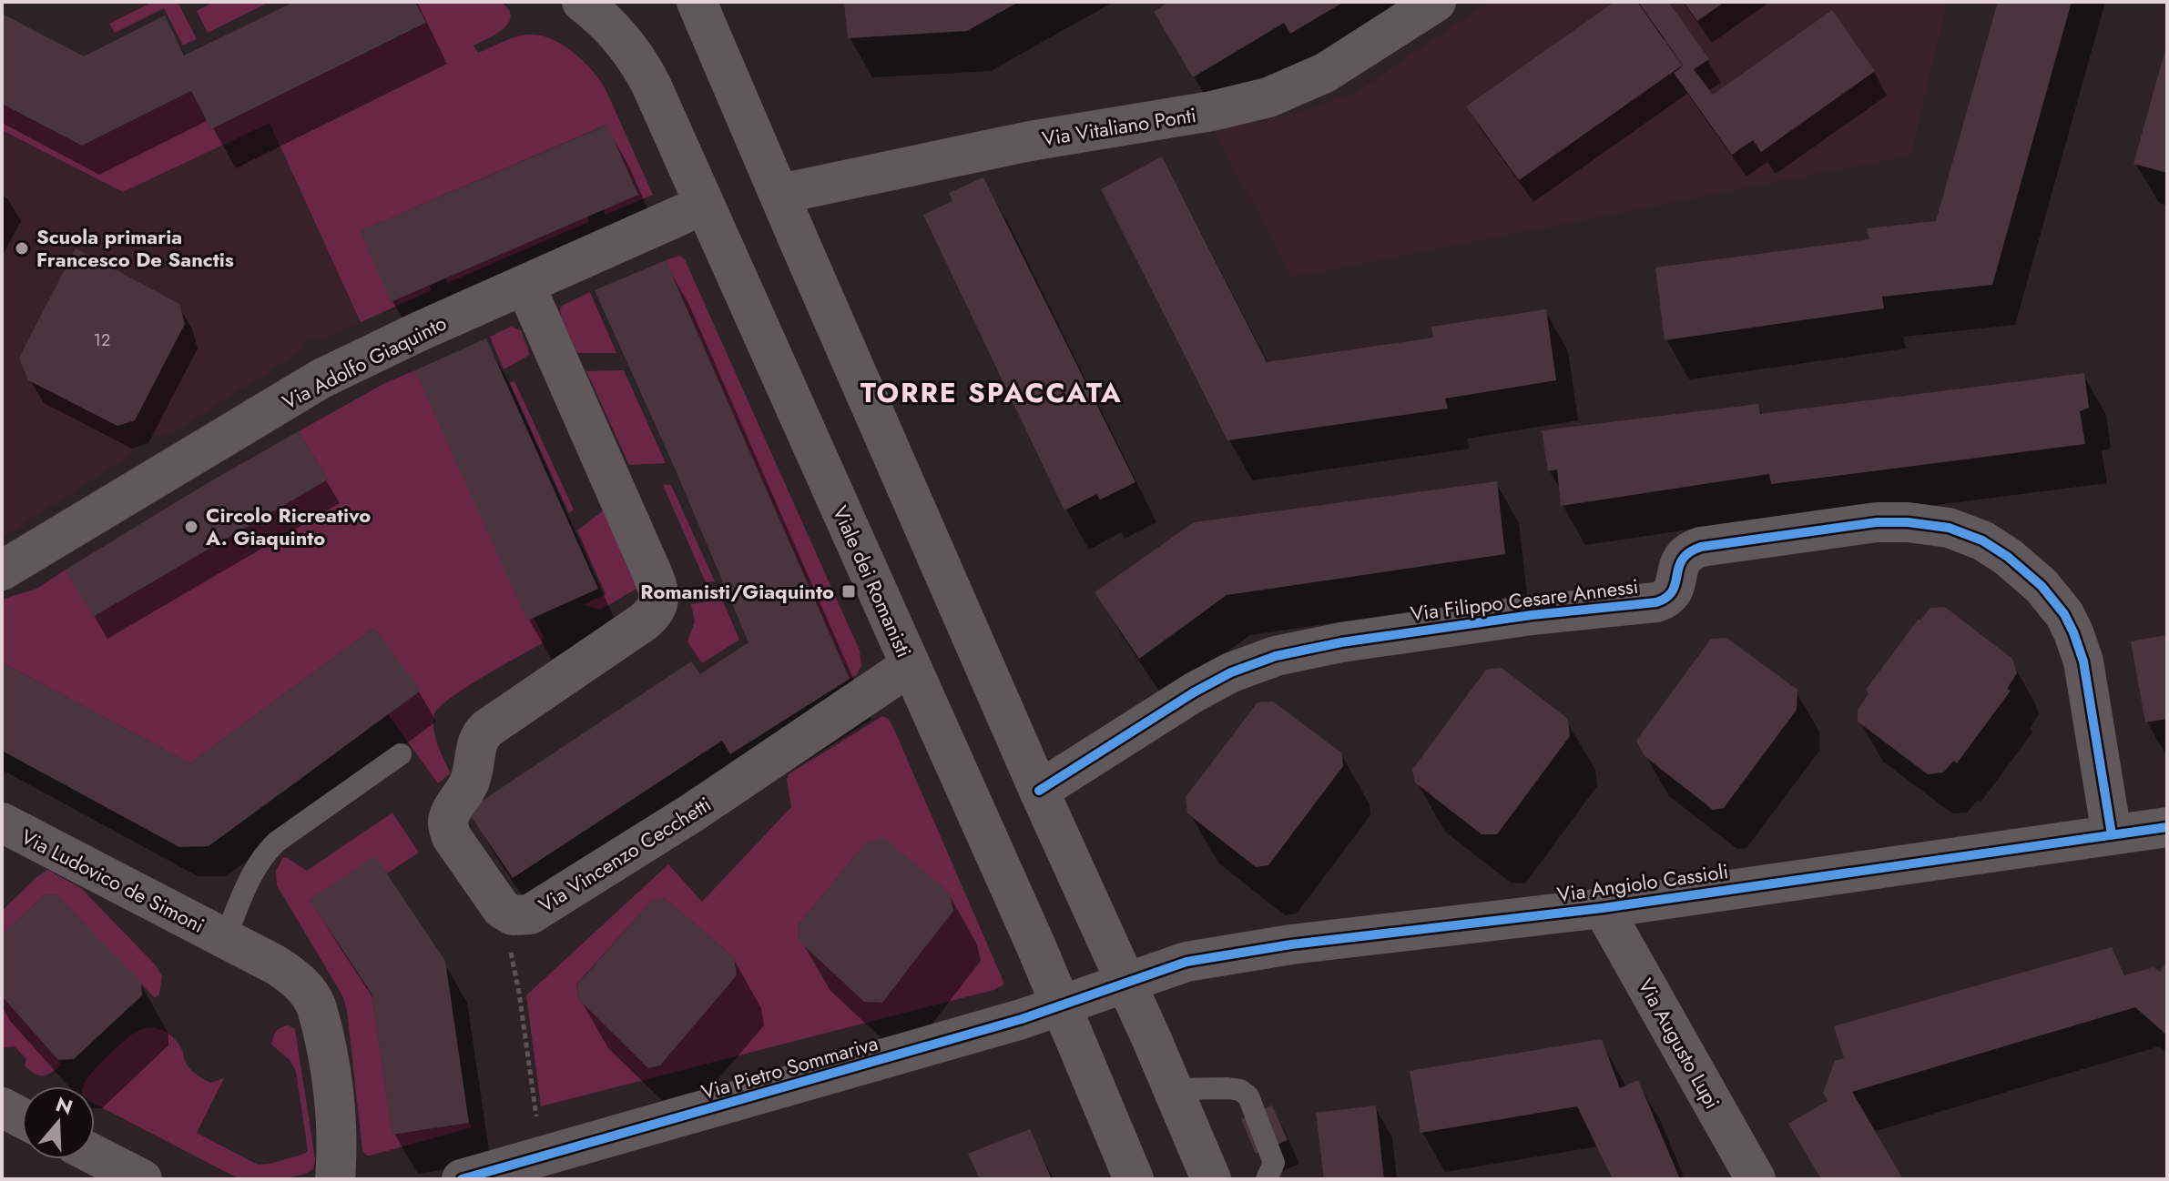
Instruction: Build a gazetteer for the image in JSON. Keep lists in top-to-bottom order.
{
  "streets": {
    "street": [
      "Via Vitaliano Ponti",
      "Via Adolfo Giaquinto",
      "Viale dei Romanisti",
      "Via Filippo Cesare Annessi",
      "Via Vincenzo Cecchetti",
      "Via Ludovico de Simoni",
      "Via Angiolo Cassioli",
      "Via Augusto Lupi",
      "Via Pietro Sommariva"
    ]
  },
  "crossings": [
    ["Via Adolfo Giaquinto", "Viale dei Romanisti"],
    ["Viale dei Romanisti", "Via Vincenzo Cecchetti"],
    ["Viale dei Romanisti", "Via Pietro Sommariva"],
    ["Via Filippo Cesare Annessi", "Via Angiolo Cassioli"],
    ["Via Angiolo Cassioli", "Via Augusto Lupi"],
    ["Via Angiolo Cassioli", "Via Pietro Sommariva"]
  ],
  "districts": ["TORRE SPACCATA"],
  "places": {
    "other": ["Scuola primaria Francesco De Sanctis", "Circolo Ricreativo A. Giaquinto"],
    "transit": ["Romanisti/Giaquinto"]
  },
  "house_numbers": ["12"],
  "north": "top"
}
